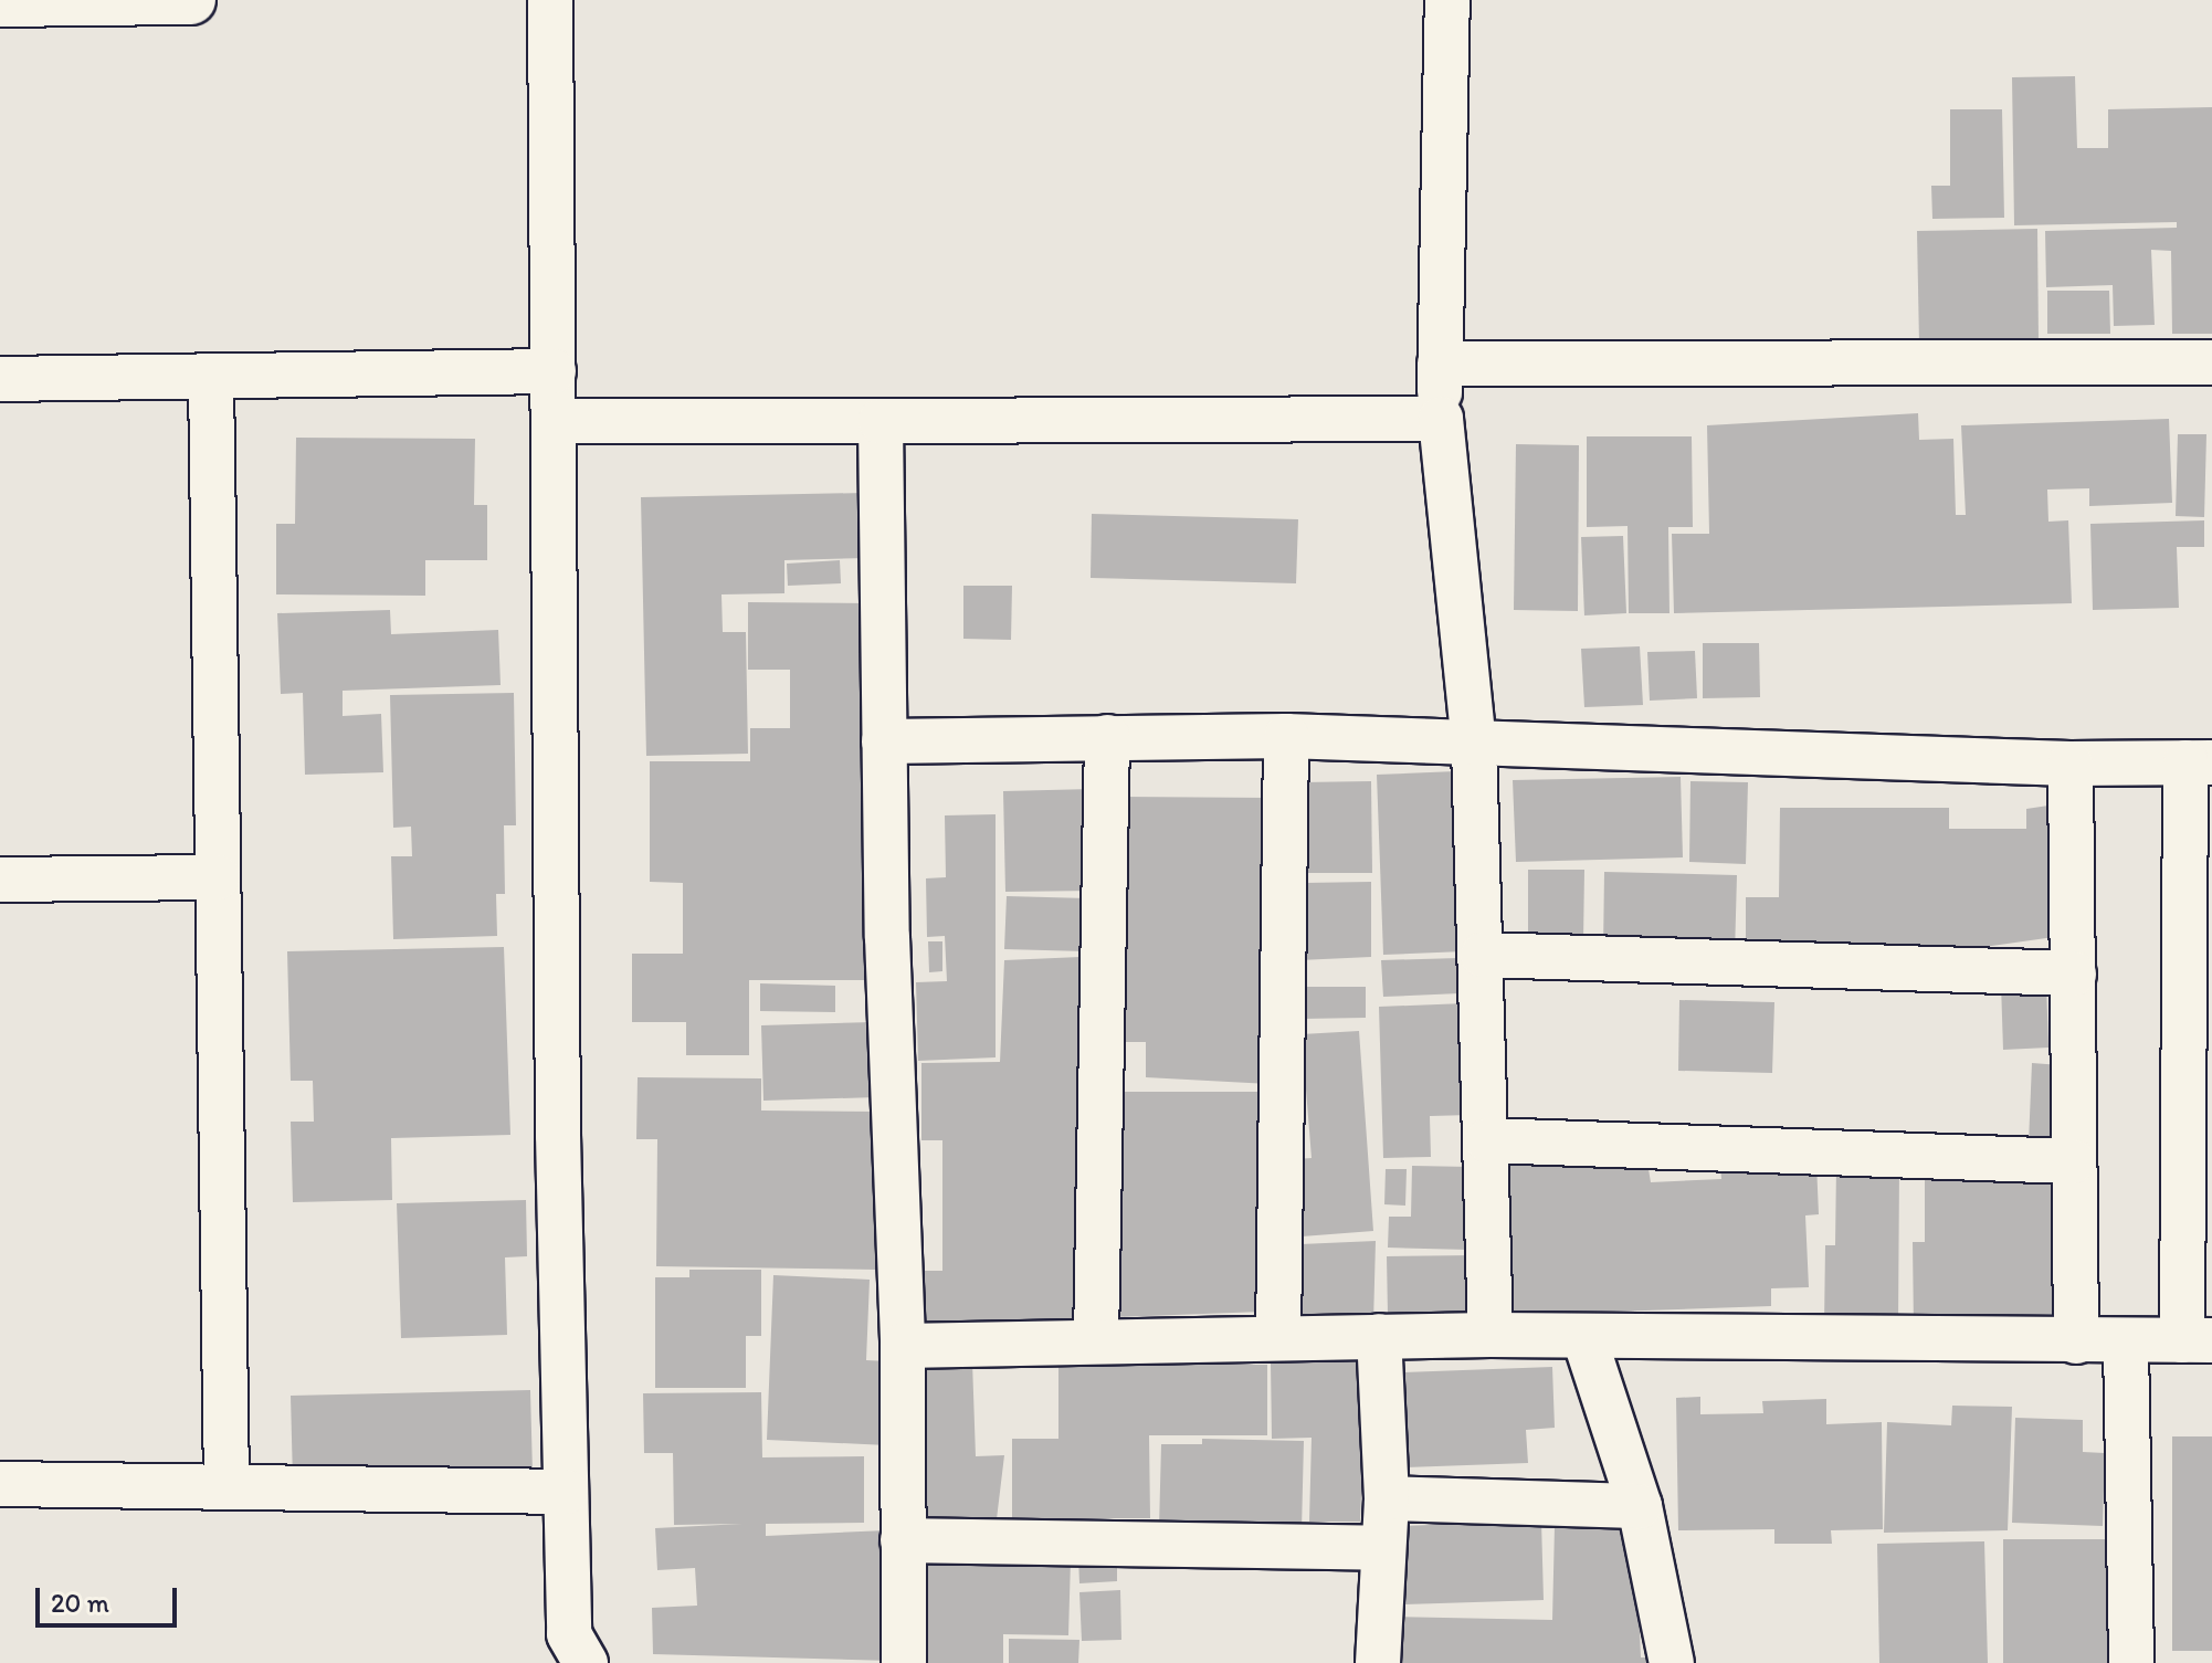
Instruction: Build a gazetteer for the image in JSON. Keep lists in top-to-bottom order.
{
  "scale_bar": "20 m"
}
